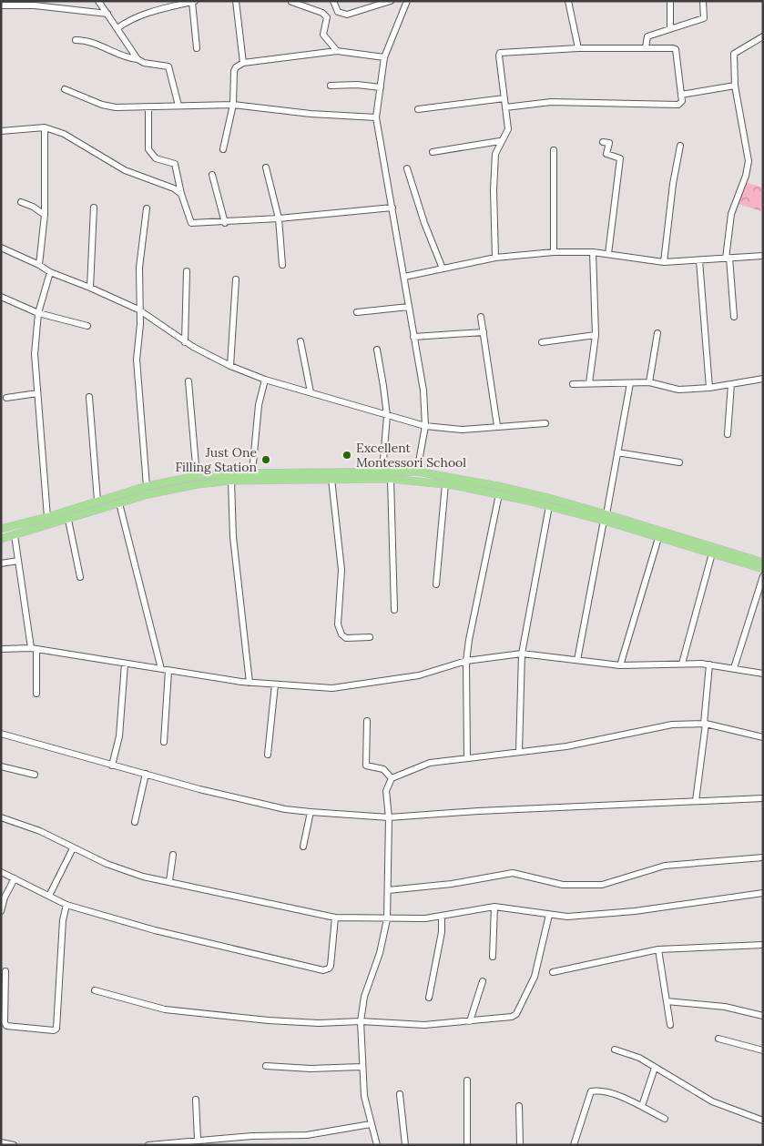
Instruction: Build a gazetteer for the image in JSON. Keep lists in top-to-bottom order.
{
  "places": ["Excellent Montessori School", "Just One Filling Station"]
}
